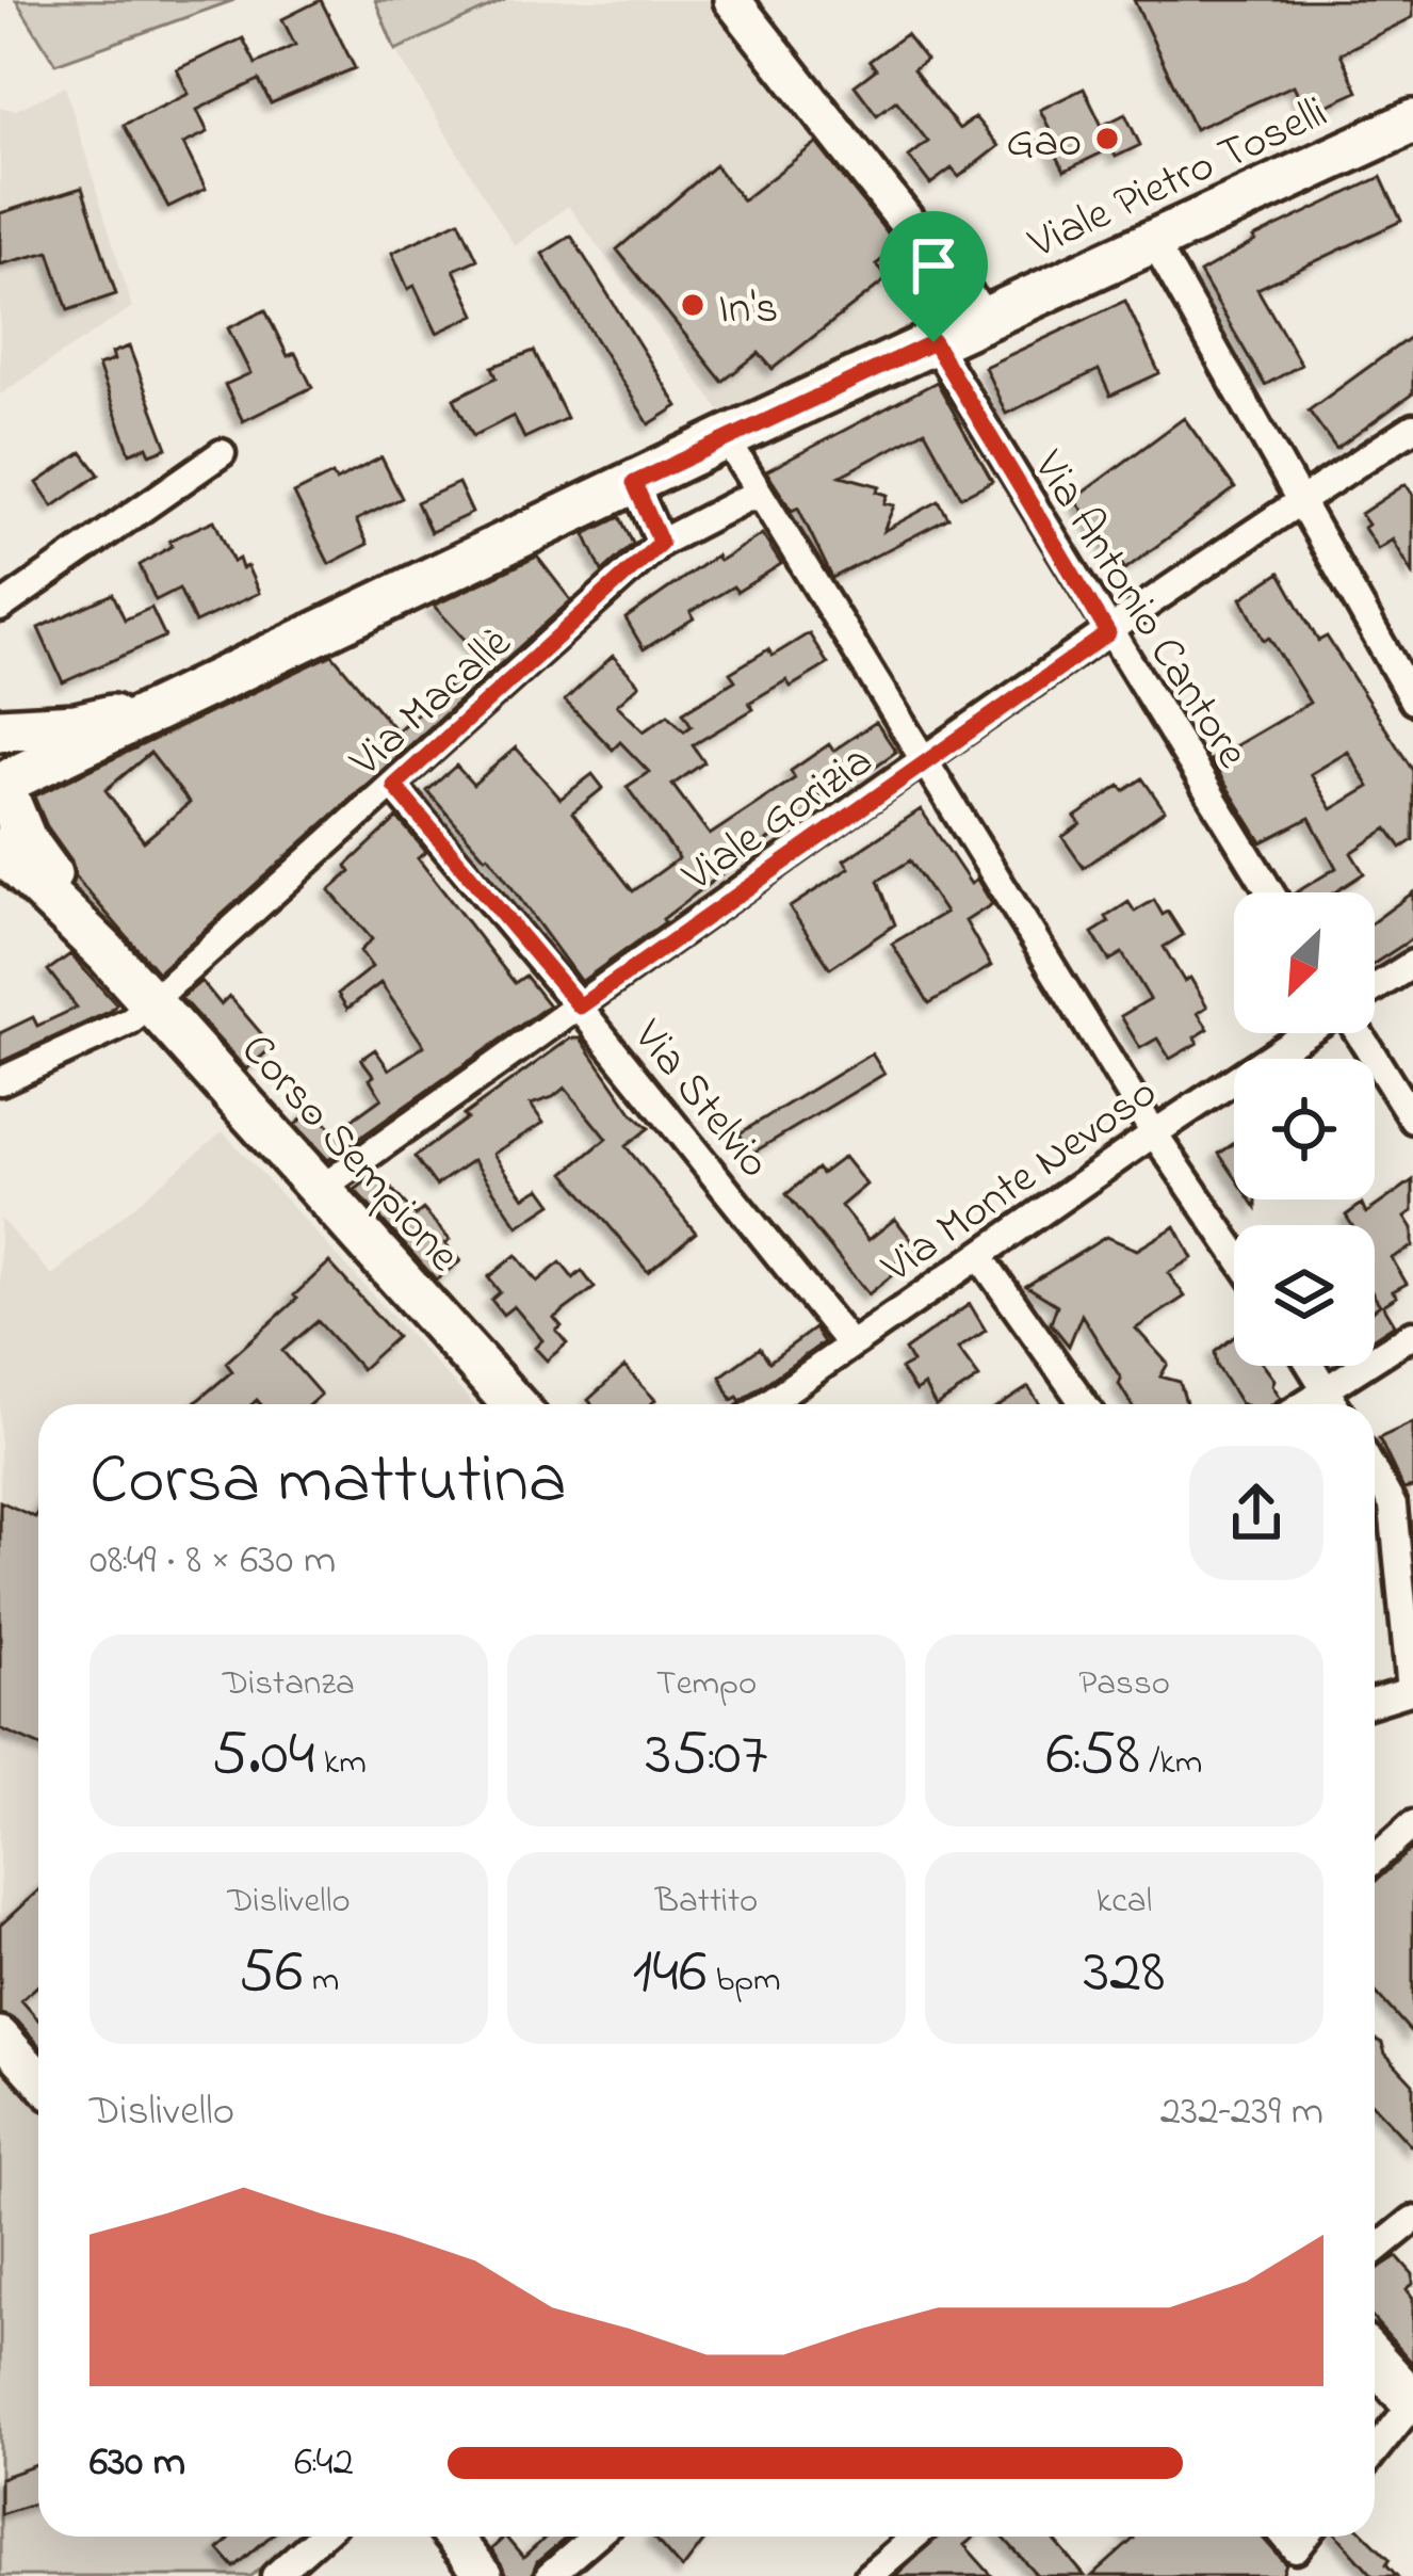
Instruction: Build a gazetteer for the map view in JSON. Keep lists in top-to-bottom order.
{
  "streets": {
    "main road": ["Viale Pietro Toselli", "Corso Sempione"],
    "street": [
      "Via Antonio Cantore",
      "Via Macallè",
      "Viale Gorizia",
      "Via Stelvio",
      "Via Monte Nevoso"
    ]
  },
  "crossings": [
    ["Viale Pietro Toselli", "Via Antonio Cantore"],
    ["Viale Pietro Toselli", "Corso Sempione"],
    ["Via Antonio Cantore", "Viale Gorizia"],
    ["Via Macallè", "Via Stelvio"],
    ["Via Macallè", "Corso Sempione"],
    ["Viale Gorizia", "Via Stelvio"],
    ["Viale Gorizia", "Corso Sempione"],
    ["Via Stelvio", "Via Monte Nevoso"]
  ],
  "places": ["Gao", "In's"],
  "north": "bottom left",
  "page": {
    "heading": ["Corsa mattutina", "08:49 · 8 × 630 m"],
    "stats": [
      ["Distanza", "5.04 km"],
      ["Tempo", "35:07"],
      ["Passo", "6:58 /km"],
      ["Dislivello", "56 m"],
      ["Battito", "146 bpm"],
      ["kcal", "328"]
    ],
    "chart": ["Dislivello", "232–239 m"],
    "list": [
      {
        "name": "630 m",
        "note": "6:42"
      }
    ]
  }
}
